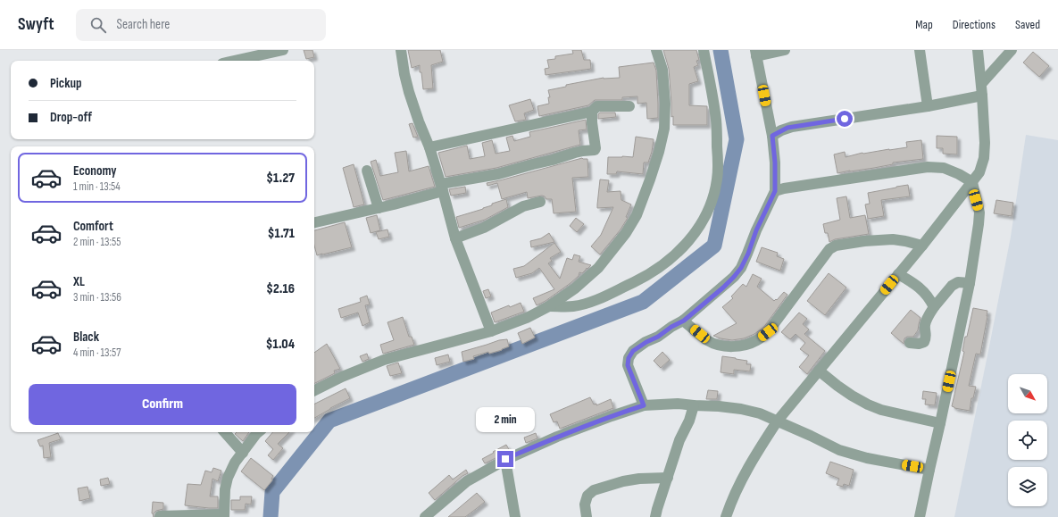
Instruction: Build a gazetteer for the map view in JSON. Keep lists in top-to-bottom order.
{
  "north": "bottom right",
  "page": {
    "header": "Swyft",
    "search": "Search here",
    "nav": ["Map", "Directions", "Saved"],
    "banner": ["Pickup", "Drop-off"],
    "list": [
      {
        "name": "Economy",
        "note": "1 min · 13:54",
        "value": "$1.27"
      },
      {
        "name": "Comfort",
        "note": "2 min · 13:55",
        "value": "$1.71"
      },
      {
        "name": "XL",
        "note": "3 min · 13:56",
        "value": "$2.16"
      },
      {
        "name": "Black",
        "note": "4 min · 13:57",
        "value": "$1.04"
      }
    ],
    "buttons": "Confirm",
    "bubble": "2 min"
  }
}
